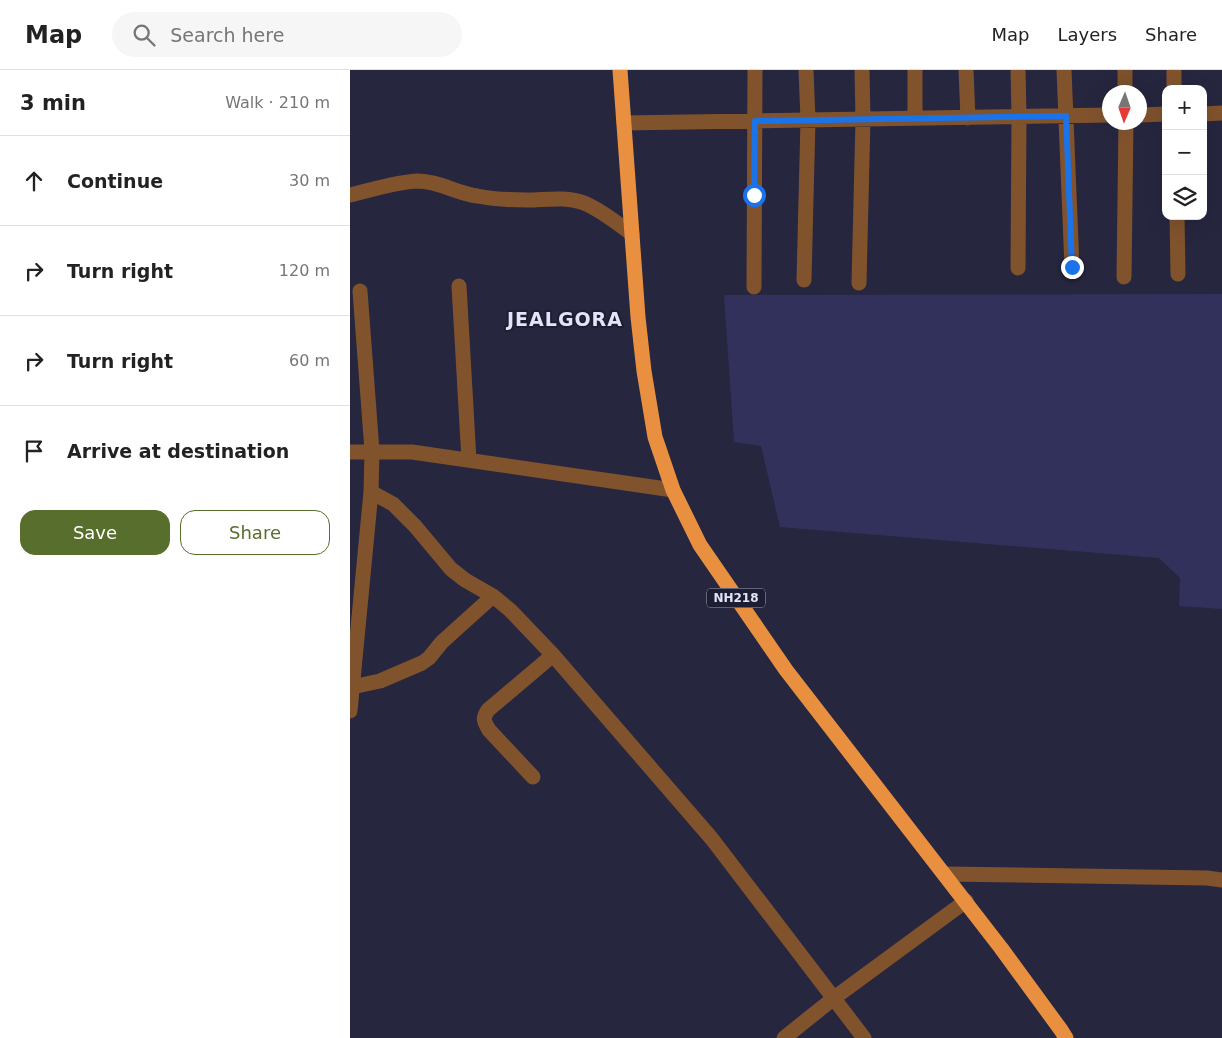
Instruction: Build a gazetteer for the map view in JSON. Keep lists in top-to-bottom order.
{
  "streets": {
    "highway": ["NH218"]
  },
  "districts": ["JEALGORA"],
  "north": "bottom",
  "page": {
    "header": "Map",
    "search": "Search here",
    "nav": ["Map", "Layers", "Share"],
    "heading": ["3 min", "Walk · 210 m"],
    "map_buttons": ["+", "−"],
    "list": [
      ["Continue", "30 m"],
      ["Turn right", "120 m"],
      ["Turn right", "60 m"],
      "Arrive at destination"
    ],
    "buttons": ["Save", "Share"]
  }
}
